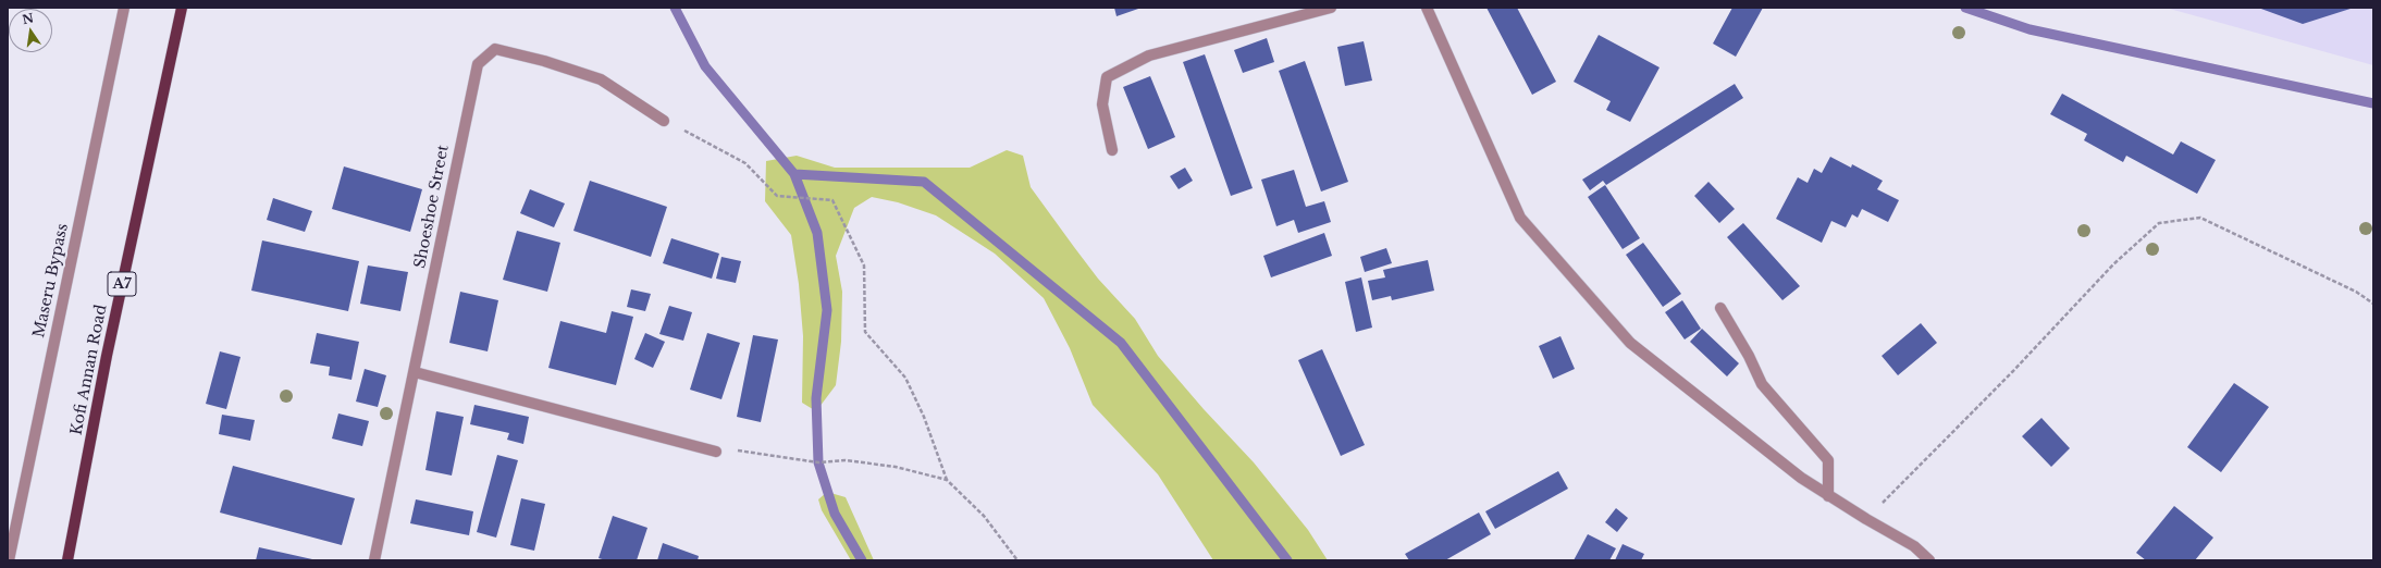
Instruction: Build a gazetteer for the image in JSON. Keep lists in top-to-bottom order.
{
  "streets": {
    "main road": ["A7", "Kofi Annan Road"],
    "street": ["Shoeshoe Street", "Maseru Bypass"]
  },
  "north": "top"
}
